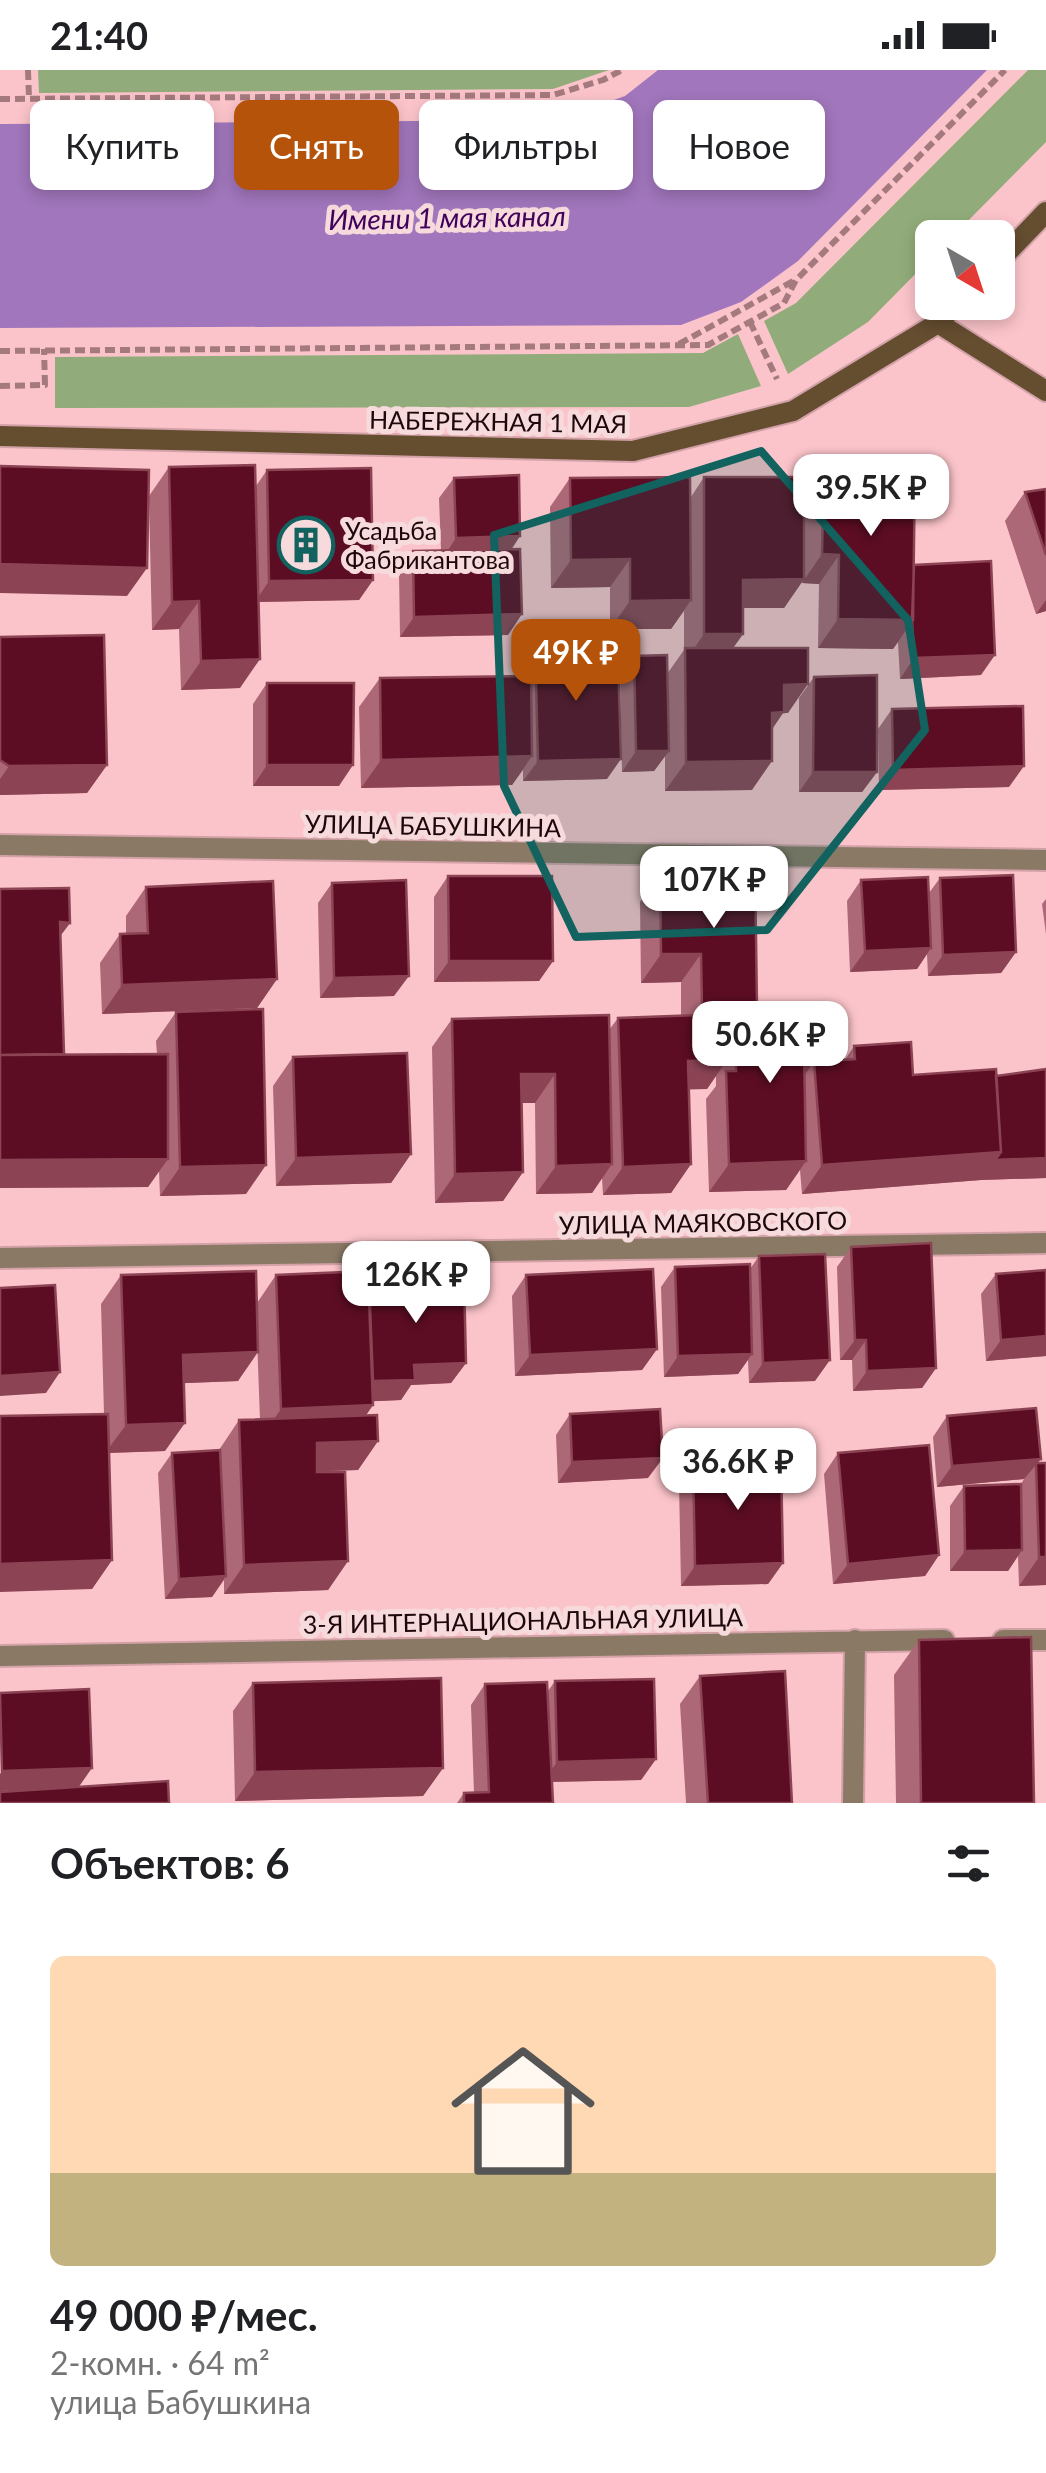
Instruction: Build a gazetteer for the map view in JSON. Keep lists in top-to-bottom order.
{
  "streets": {
    "main road": ["НАБЕРЕЖНАЯ 1 МАЯ"],
    "street": ["УЛИЦА БАБУШКИНА", "УЛИЦА МАЯКОВСКОГО", "3-Я ИНТЕРНАЦИОНАЛЬНАЯ УЛИЦА"]
  },
  "water": ["Имени 1 мая канал"],
  "places": {
    "building": ["Усадьба Фабрикантова"]
  },
  "north": "bottom right",
  "page": {
    "status": "21:40",
    "chip": [
      "Купить",
      "Снять",
      "Фильтры",
      "Новое"
    ],
    "price": [
      "39.5K ₽",
      "49K ₽",
      "107K ₽",
      "50.6K ₽",
      "126K ₽",
      "36.6K ₽"
    ],
    "heading": "Объектов: 6",
    "list": [
      {
        "name": "49 000 ₽/мес.",
        "note": "2-комн. · 64 m² · улица Бабушкина"
      }
    ]
  }
}
